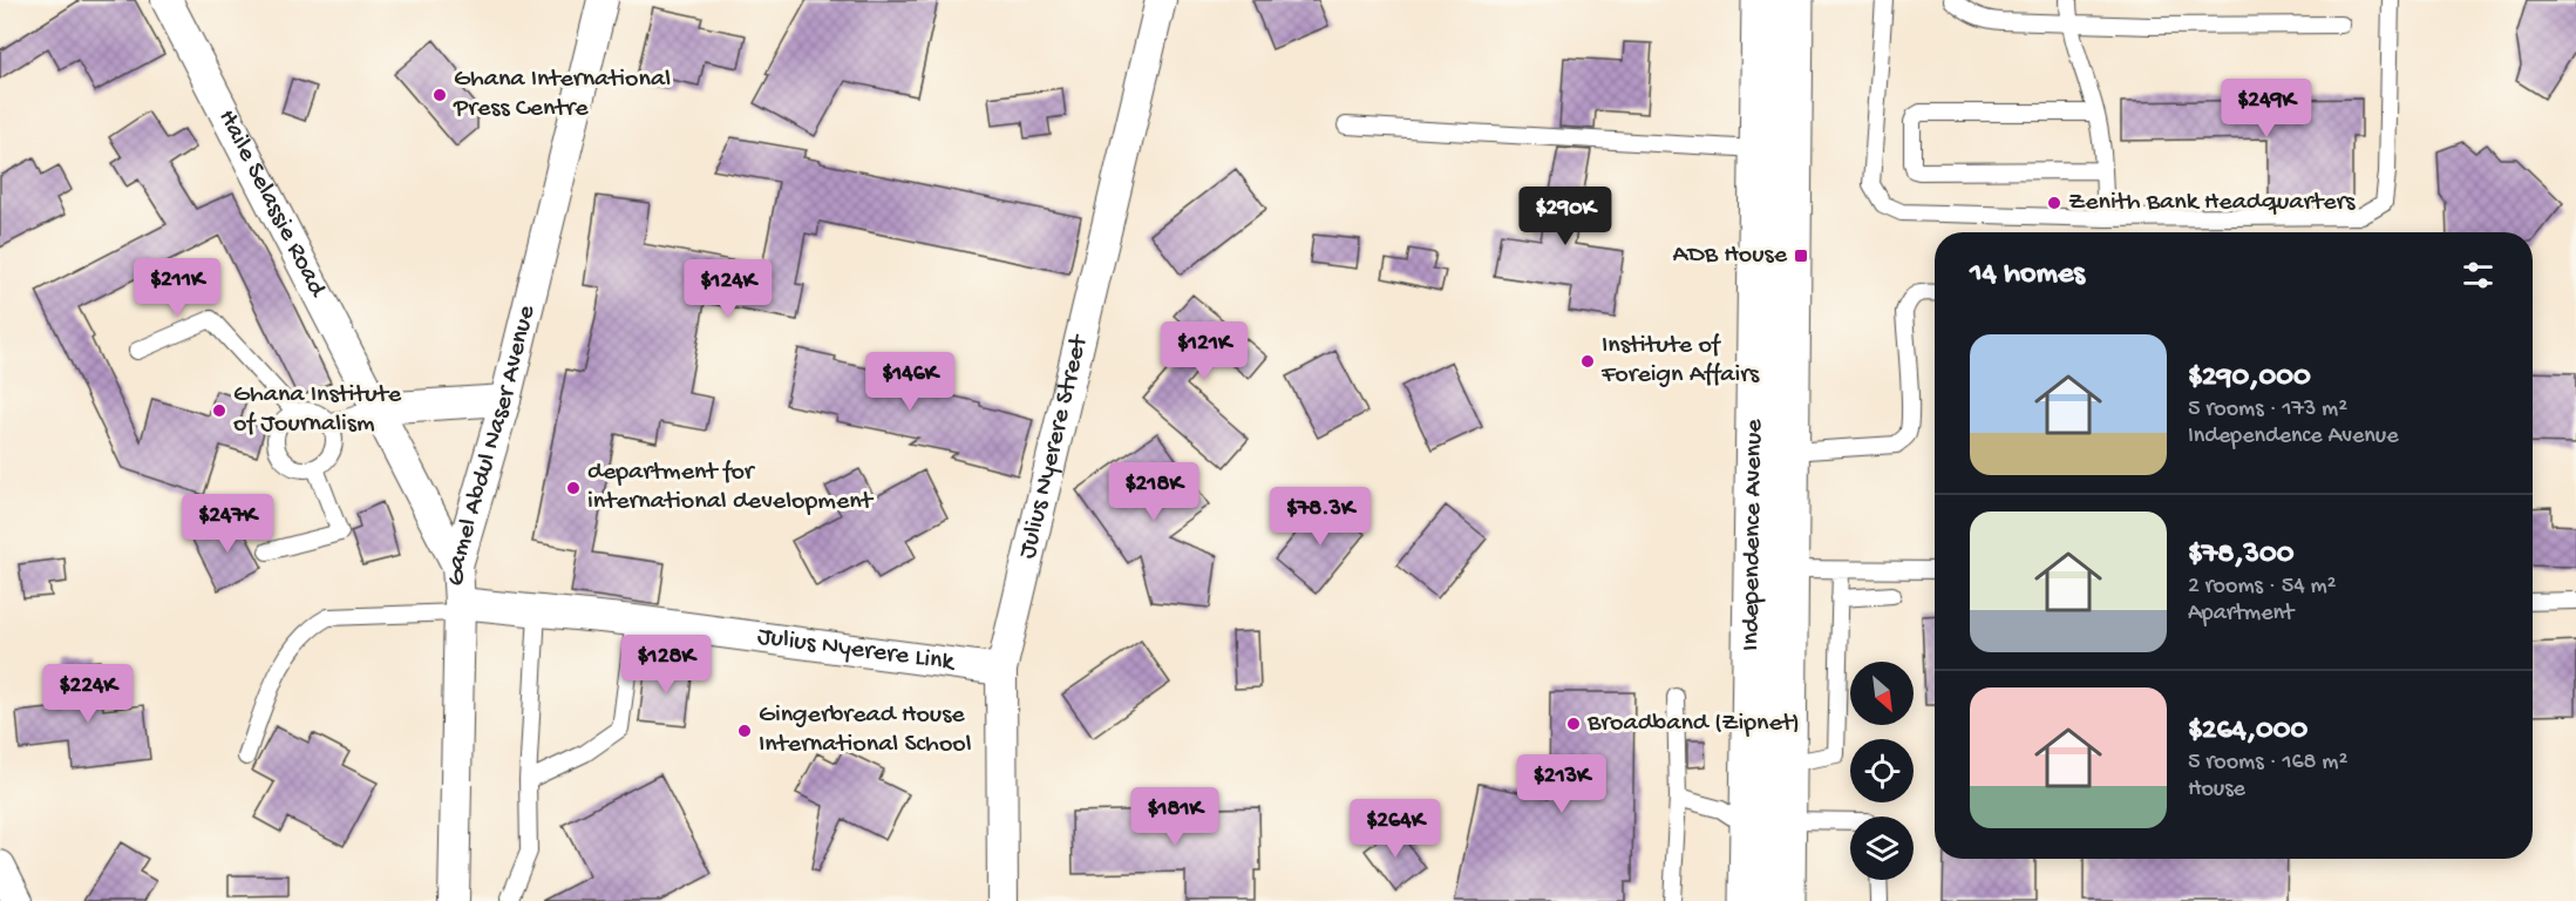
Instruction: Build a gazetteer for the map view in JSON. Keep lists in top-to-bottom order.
{
  "streets": {
    "main road": ["Independence Avenue"],
    "street": [
      "Haile Selassie Road",
      "Gamel Abdul Naser Avenue",
      "Julius Nyerere Street",
      "Julius Nyerere Link"
    ]
  },
  "crossings": [
    ["Haile Selassie Road", "Gamel Abdul Naser Avenue"],
    ["Gamel Abdul Naser Avenue", "Julius Nyerere Link"],
    ["Julius Nyerere Street", "Julius Nyerere Link"]
  ],
  "places": {
    "other": [
      "Ghana International Press Centre",
      "Zenith Bank Headquarters",
      "Institute of Foreign Affairs",
      "Ghana Institute of Journalism",
      "department for international development",
      "Broadband (Zipnet)",
      "Gingerbread House International School"
    ],
    "transit": ["ADB House"]
  },
  "north": "bottom right",
  "page": {
    "price": [
      "$249K",
      "$290K",
      "$211K",
      "$124K",
      "$121K",
      "$146K",
      "$218K",
      "$78.3K",
      "$247K",
      "$128K",
      "$224K",
      "$213K",
      "$181K",
      "$264K"
    ],
    "heading": "14 homes",
    "list": [
      {
        "name": "$290,000",
        "note": "5 rooms · 173 m² · Independence Avenue"
      },
      {
        "name": "$78,300",
        "note": "2 rooms · 54 m² · Apartment"
      },
      {
        "name": "$264,000",
        "note": "5 rooms · 168 m² · House"
      }
    ]
  }
}
